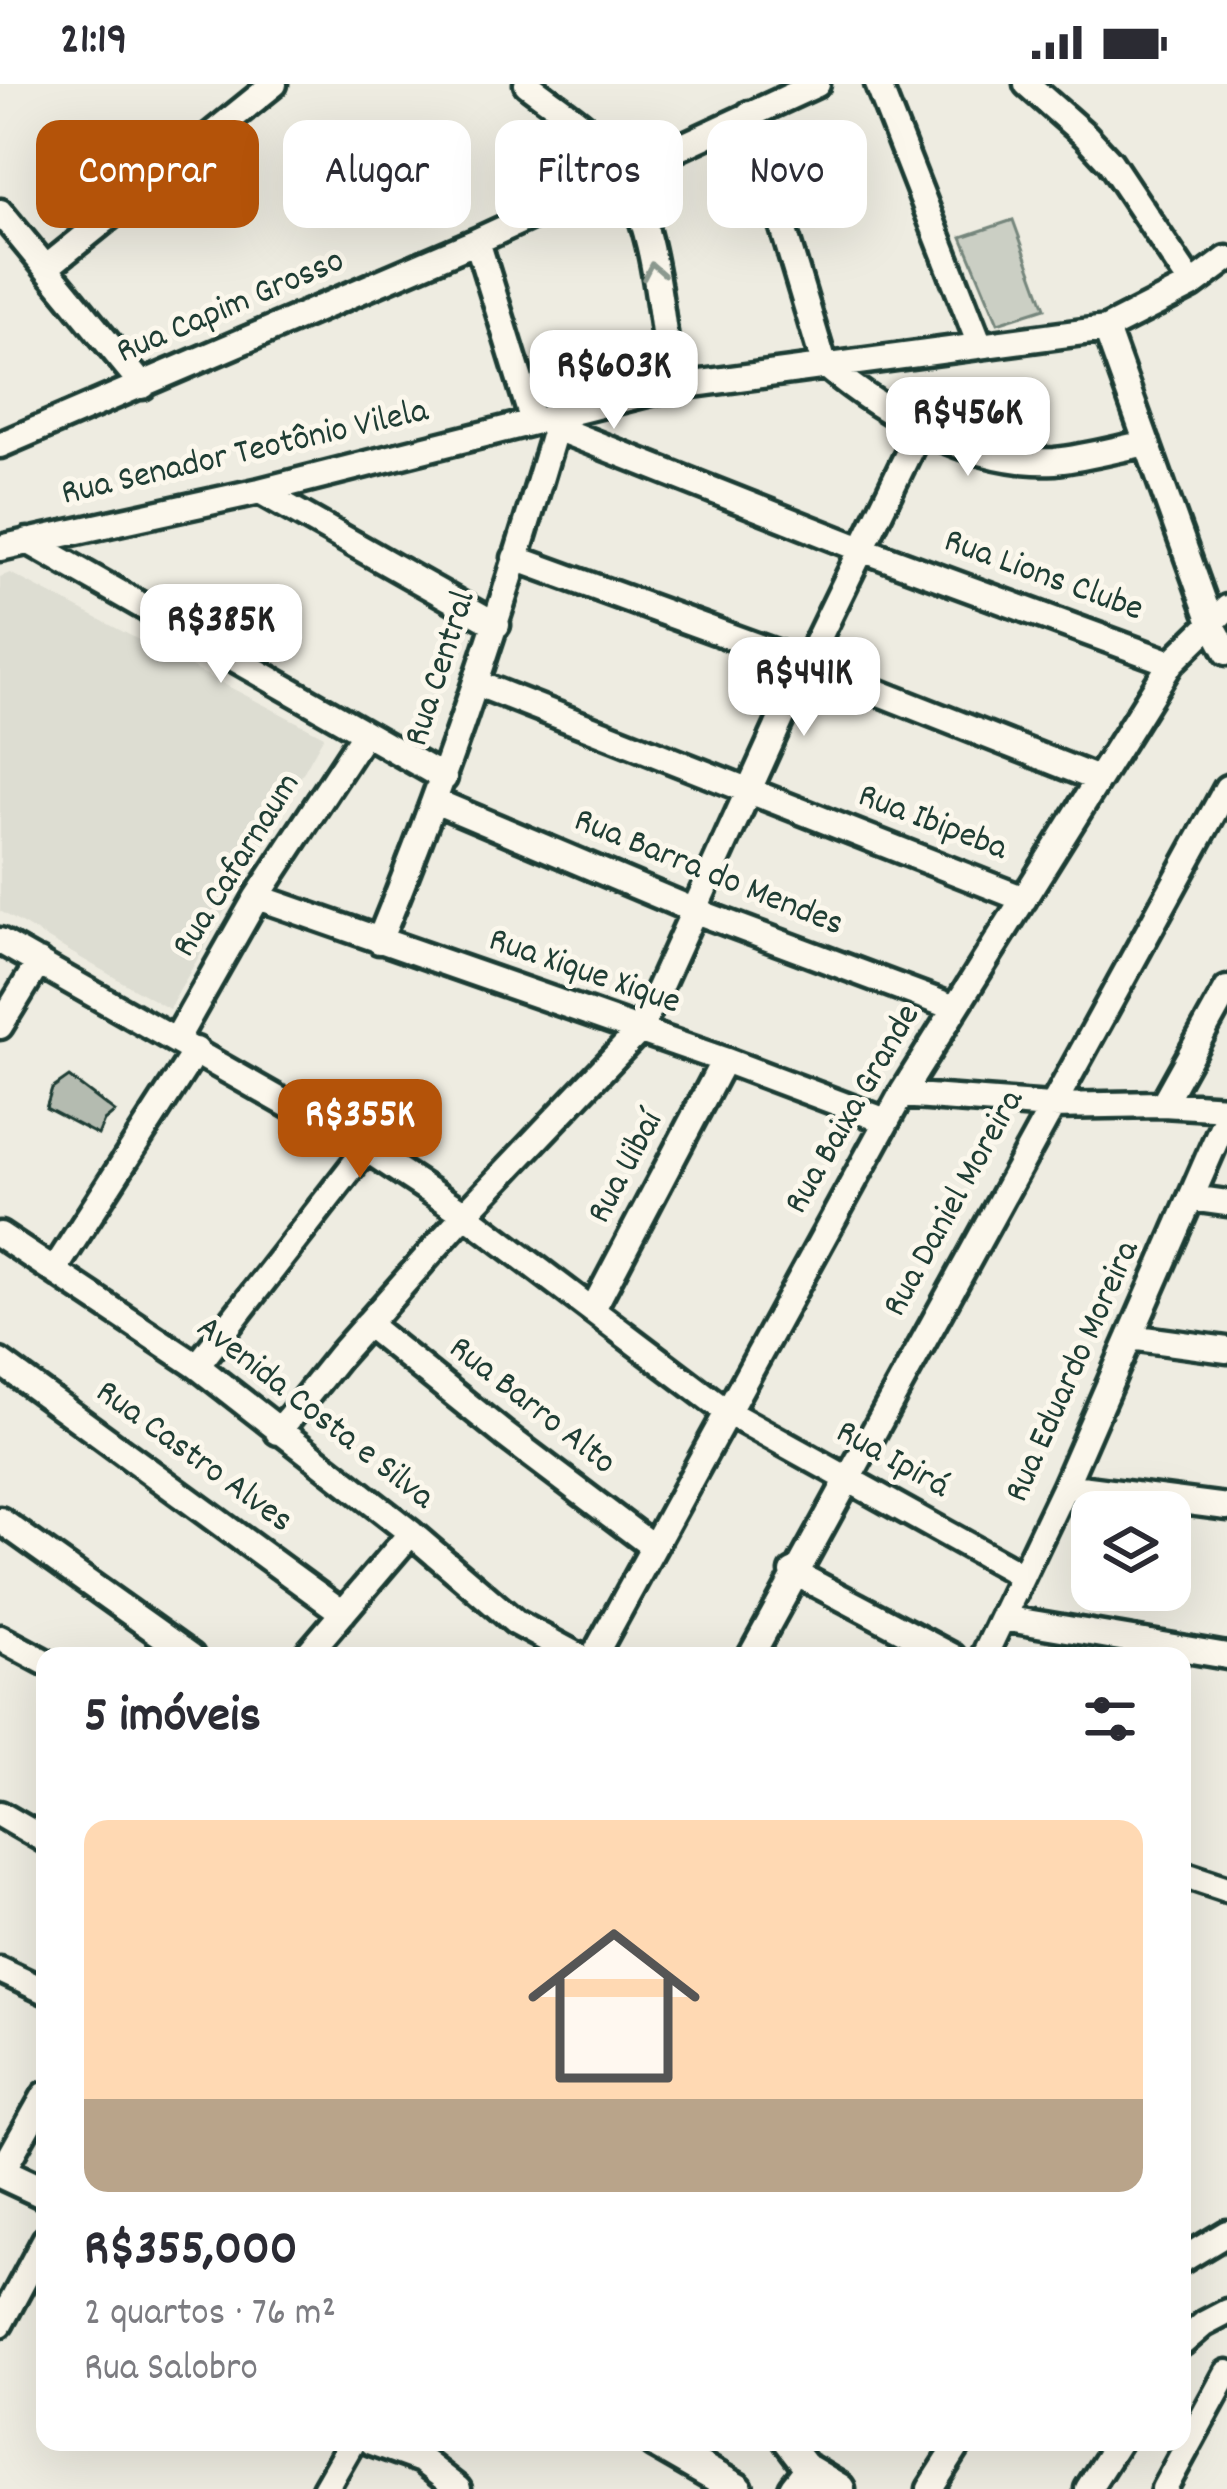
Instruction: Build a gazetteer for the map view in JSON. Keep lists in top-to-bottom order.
{
  "streets": {
    "street": [
      "Rua Capim Grosso",
      "Rua Senador Teotônio Vilela",
      "Rua Lions Clube",
      "Rua Central",
      "Rua Ibipeba",
      "Rua Cafarnaum",
      "Rua Barra do Mendes",
      "Rua Xique Xique",
      "Rua Baixa Grande",
      "Rua Uibaí",
      "Rua Daniel Moreira",
      "Rua Eduardo Moreira",
      "Rua Barro Alto",
      "Avenida Costa e Silva",
      "Rua Castro Alves",
      "Rua Ipirá"
    ]
  },
  "crossings": [
    ["Rua Senador Teotônio Vilela", "Rua Lions Clube"],
    ["Rua Senador Teotônio Vilela", "Rua Central"],
    ["Rua Senador Teotônio Vilela", "Rua Barra do Mendes"],
    ["Rua Lions Clube", "Rua Central"],
    ["Rua Lions Clube", "Rua Baixa Grande"],
    ["Rua Central", "Rua Ibipeba"],
    ["Rua Central", "Rua Barra do Mendes"],
    ["Rua Central", "Rua Xique Xique"],
    ["Rua Ibipeba", "Rua Baixa Grande"],
    ["Rua Cafarnaum", "Rua Barra do Mendes"],
    ["Rua Cafarnaum", "Rua Xique Xique"],
    ["Rua Cafarnaum", "Avenida Costa e Silva"],
    ["Rua Cafarnaum", "Rua Ipirá"],
    ["Rua Barra do Mendes", "Rua Baixa Grande"],
    ["Rua Xique Xique", "Rua Baixa Grande"],
    ["Rua Xique Xique", "Rua Uibaí"],
    ["Rua Baixa Grande", "Rua Barro Alto"],
    ["Rua Baixa Grande", "Rua Ipirá"],
    ["Rua Uibaí", "Rua Ipirá"],
    ["Rua Daniel Moreira", "Rua Ipirá"],
    ["Rua Eduardo Moreira", "Rua Ipirá"]
  ],
  "page": {
    "status": "21:19",
    "chip": [
      "Comprar",
      "Alugar",
      "Filtros",
      "Novo"
    ],
    "price": [
      "R$603K",
      "R$456K",
      "R$385K",
      "R$441K",
      "R$355K"
    ],
    "heading": "5 imóveis",
    "list": [
      {
        "name": "R$355,000",
        "note": "2 quartos · 76 m² · Rua Salobro"
      }
    ]
  }
}
